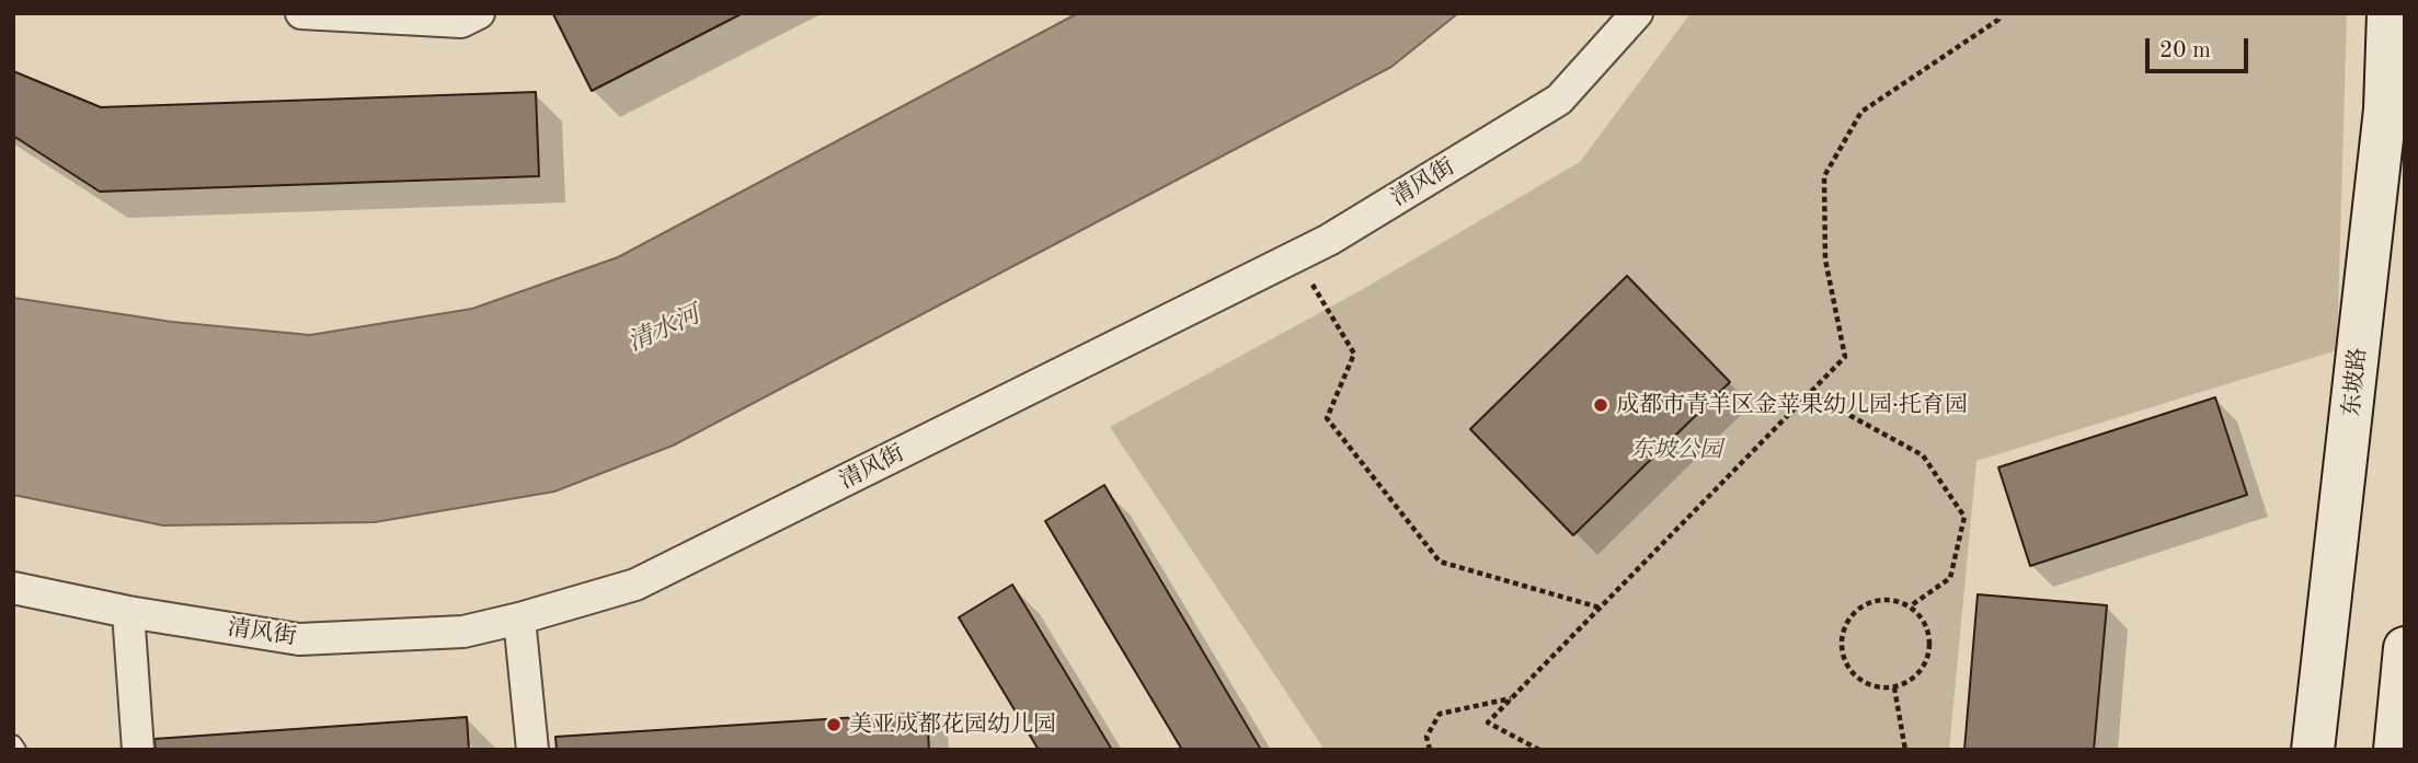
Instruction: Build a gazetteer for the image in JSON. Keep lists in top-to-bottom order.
{
  "streets": {
    "main road": ["东坡路"],
    "street": ["清风街"]
  },
  "water": ["清水河"],
  "parks": ["东坡公园"],
  "places": ["成都市青羊区金苹果幼儿园·托育园", "美亚成都花园幼儿园"],
  "scale_bar": "20 m"
}
